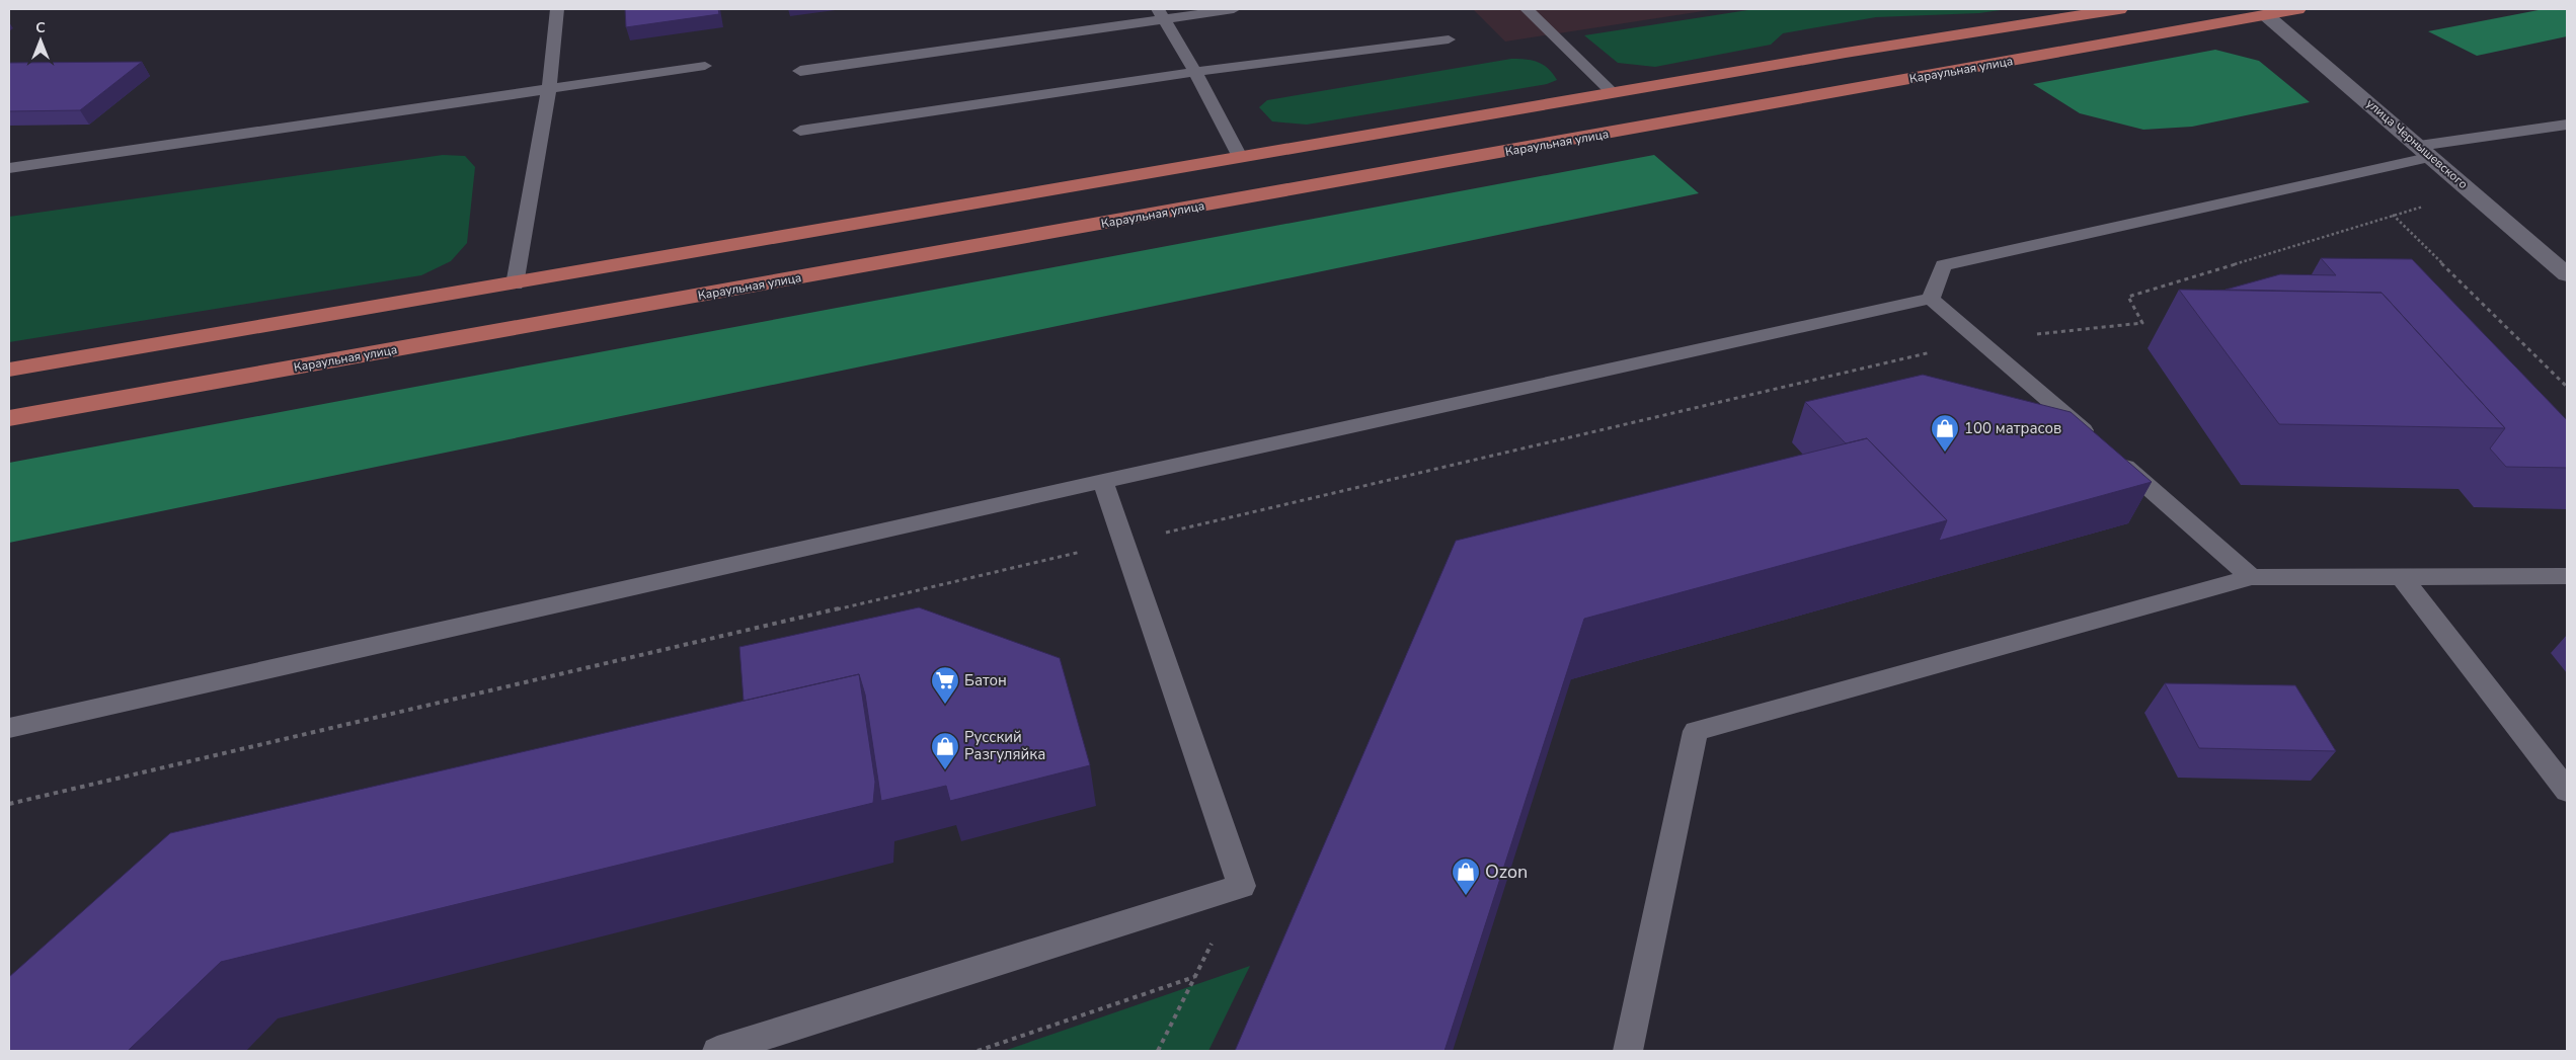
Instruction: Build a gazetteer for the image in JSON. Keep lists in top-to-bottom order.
{
  "streets": {
    "main road": ["Караульная улица", "улица Чернышевского"]
  },
  "crossings": [
    ["Караульная улица", "улица Чернышевского"]
  ],
  "places": {
    "shop": ["100 матрасов", "Русский Разгуляйка", "Ozon"],
    "supermarket": ["Батон"]
  },
  "north": "top"
}
